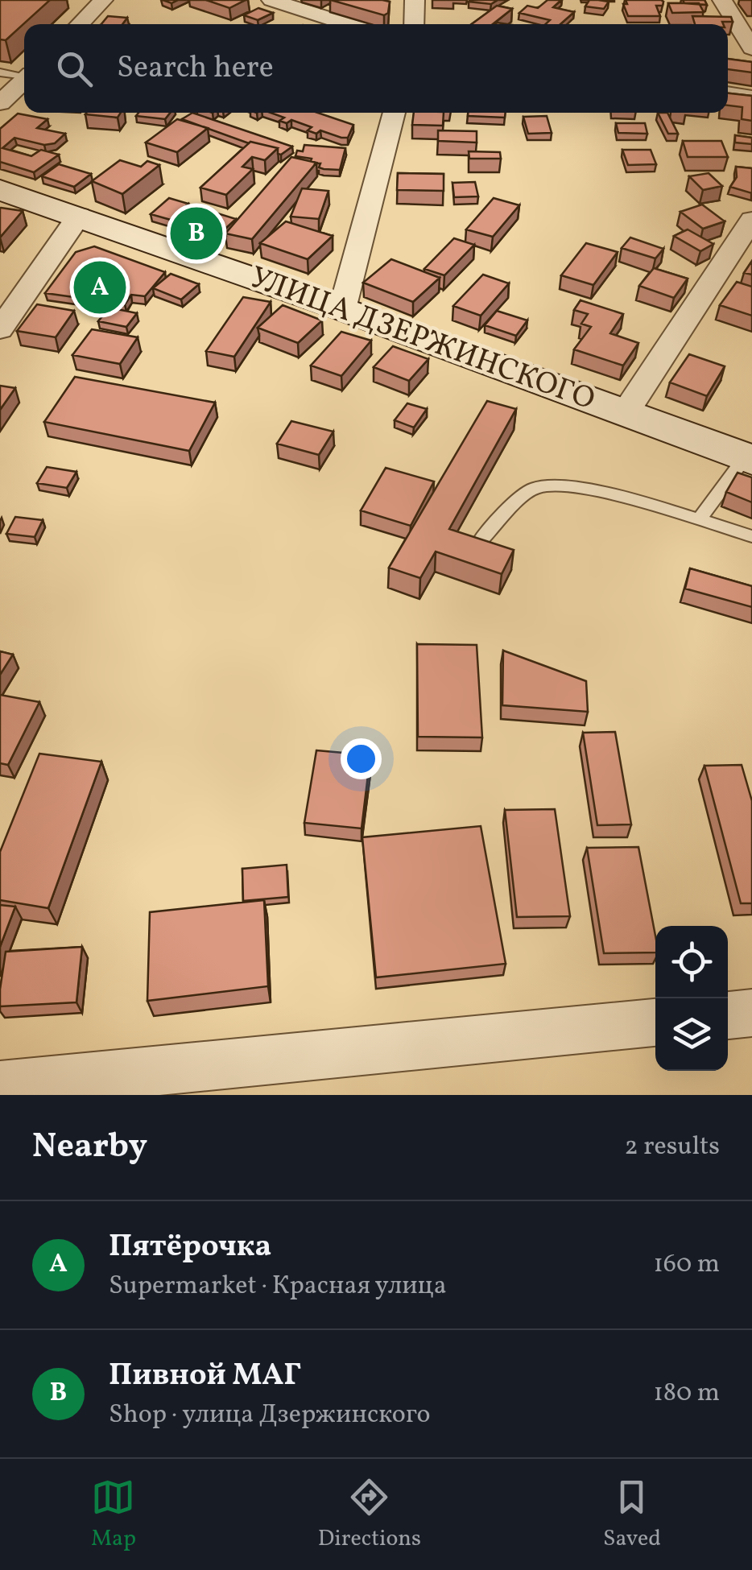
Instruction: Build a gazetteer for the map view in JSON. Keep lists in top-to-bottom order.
{
  "streets": {
    "main road": ["УЛИЦА ДЗЕРЖИНСКОГО"]
  },
  "page": {
    "search": "Search here",
    "pins": ["B", "A"],
    "heading": ["Nearby", "2 results"],
    "list": [
      {
        "mark": "A",
        "name": "Пятёрочка",
        "note": "Supermarket · Красная улица",
        "value": "160 m"
      },
      {
        "mark": "B",
        "name": "Пивной МАГ",
        "note": "Shop · улица Дзержинского",
        "value": "180 m"
      }
    ],
    "nav": ["Map", "Directions", "Saved"]
  }
}
